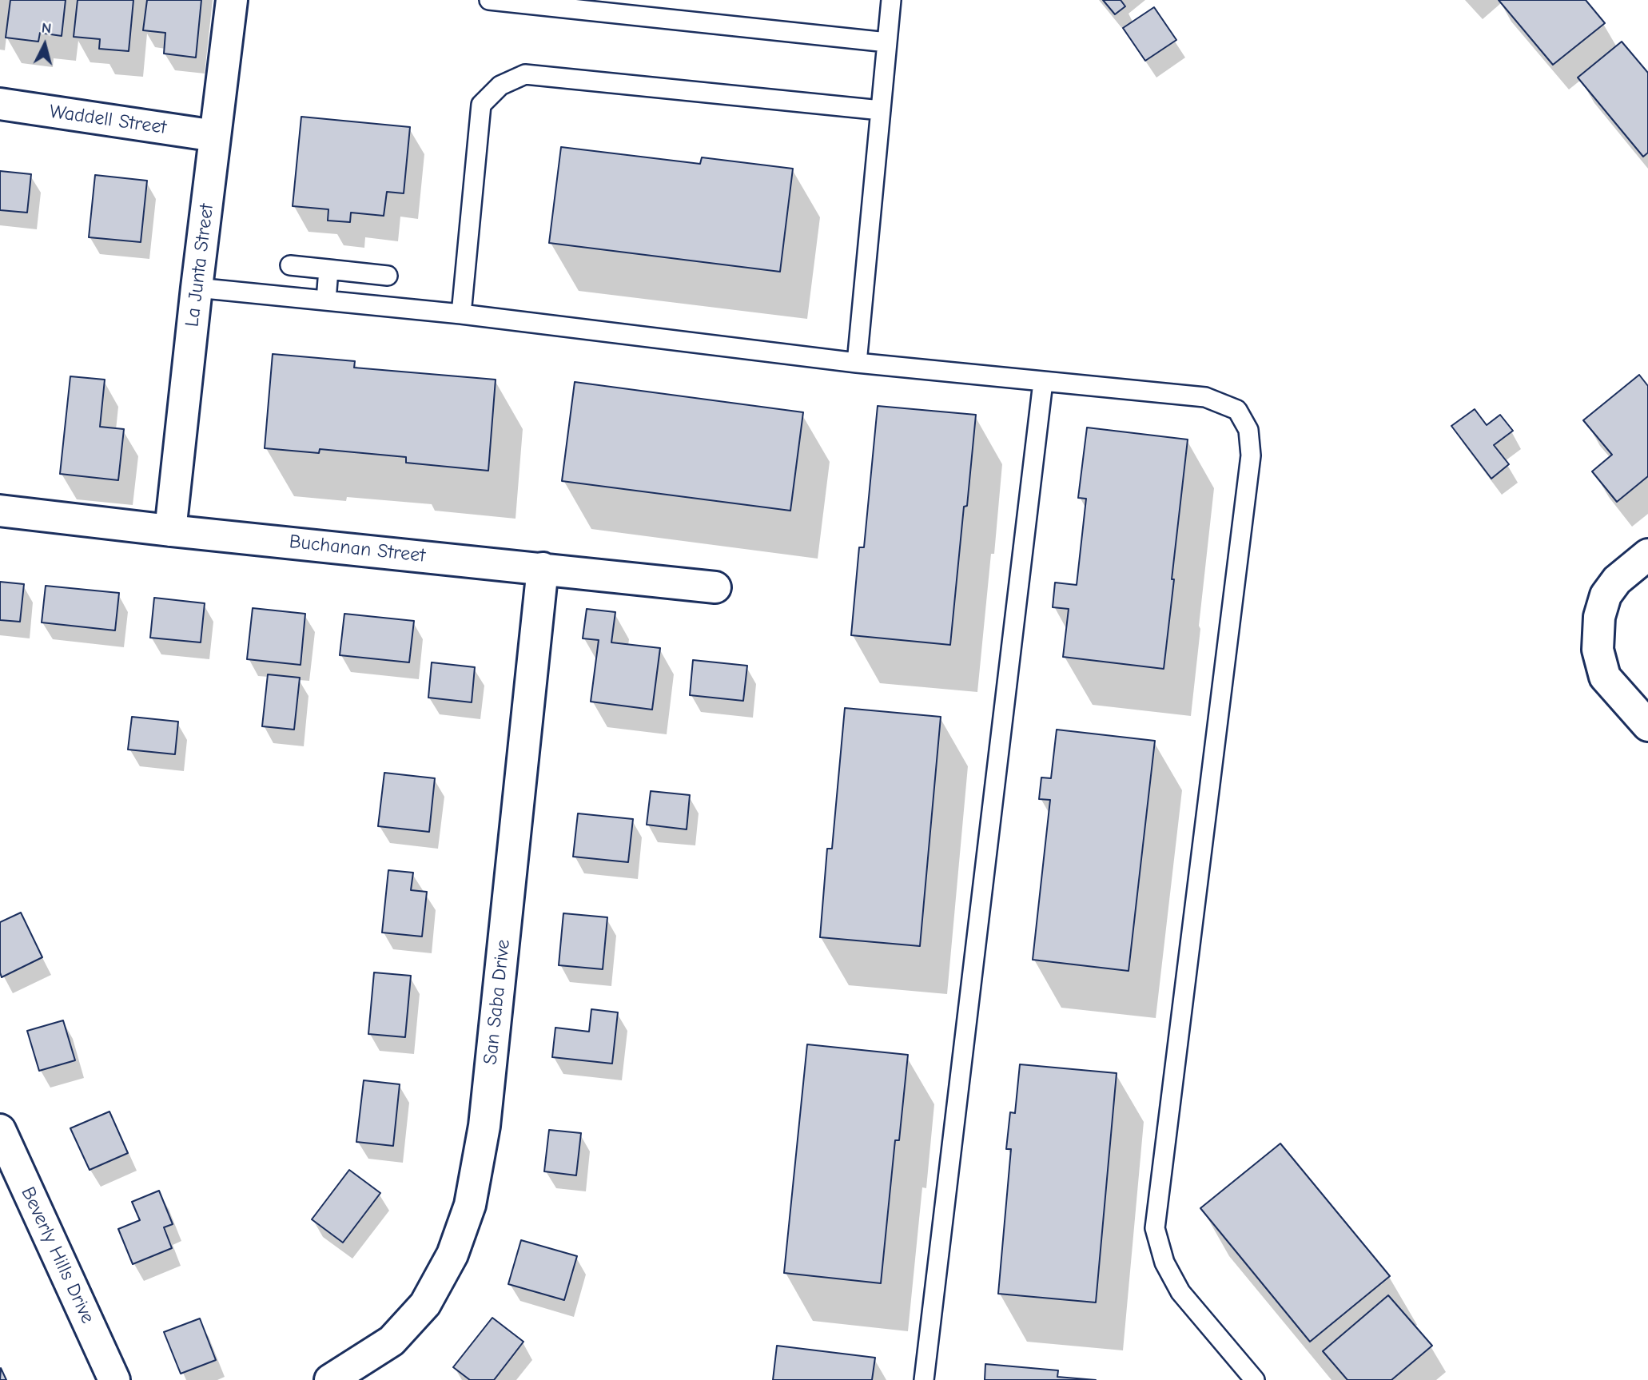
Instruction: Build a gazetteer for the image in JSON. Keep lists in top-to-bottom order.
{
  "streets": {
    "street": [
      "Waddell Street",
      "La Junta Street",
      "Buchanan Street",
      "San Saba Drive",
      "Beverly Hills Drive"
    ]
  },
  "crossings": [
    ["Waddell Street", "La Junta Street"],
    ["La Junta Street", "Buchanan Street"],
    ["Buchanan Street", "San Saba Drive"]
  ],
  "north": "top"
}
